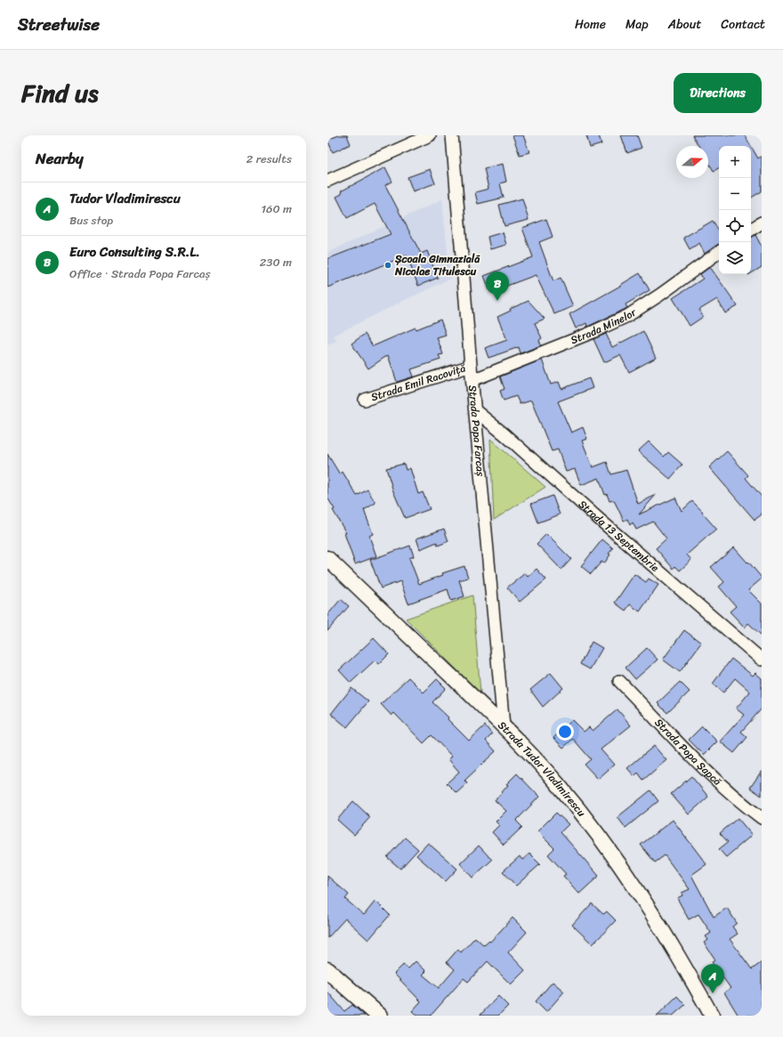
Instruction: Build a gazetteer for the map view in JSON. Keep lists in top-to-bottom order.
{
  "streets": {
    "street": [
      "Strada Minelor",
      "Strada Emil Racoviță",
      "Strada Popa Farcaș",
      "Strada 13 Septembrie",
      "Strada Popa Șapcă",
      "Strada Tudor Vladimirescu"
    ]
  },
  "crossings": [
    ["Strada Minelor", "Strada Popa Farcaș"],
    ["Strada Emil Racoviță", "Strada Popa Farcaș"],
    ["Strada Popa Farcaș", "Strada 13 Septembrie"],
    ["Strada Popa Farcaș", "Strada Tudor Vladimirescu"]
  ],
  "places": ["Școala Gimnazială Nicolae Titulescu"],
  "north": "right",
  "page": {
    "header": "Streetwise",
    "nav": [
      "Home",
      "Map",
      "About",
      "Contact"
    ],
    "title": "Find us",
    "buttons": "Directions",
    "heading": ["Nearby", "2 results"],
    "map_buttons": ["+", "−"],
    "list": [
      {
        "mark": "A",
        "name": "Tudor Vladimirescu",
        "note": "Bus stop",
        "value": "160 m"
      },
      {
        "mark": "B",
        "name": "Euro Consulting S.R.L.",
        "note": "Office · Strada Popa Farcaș",
        "value": "230 m"
      }
    ],
    "pins": ["B", "A"]
  }
}
